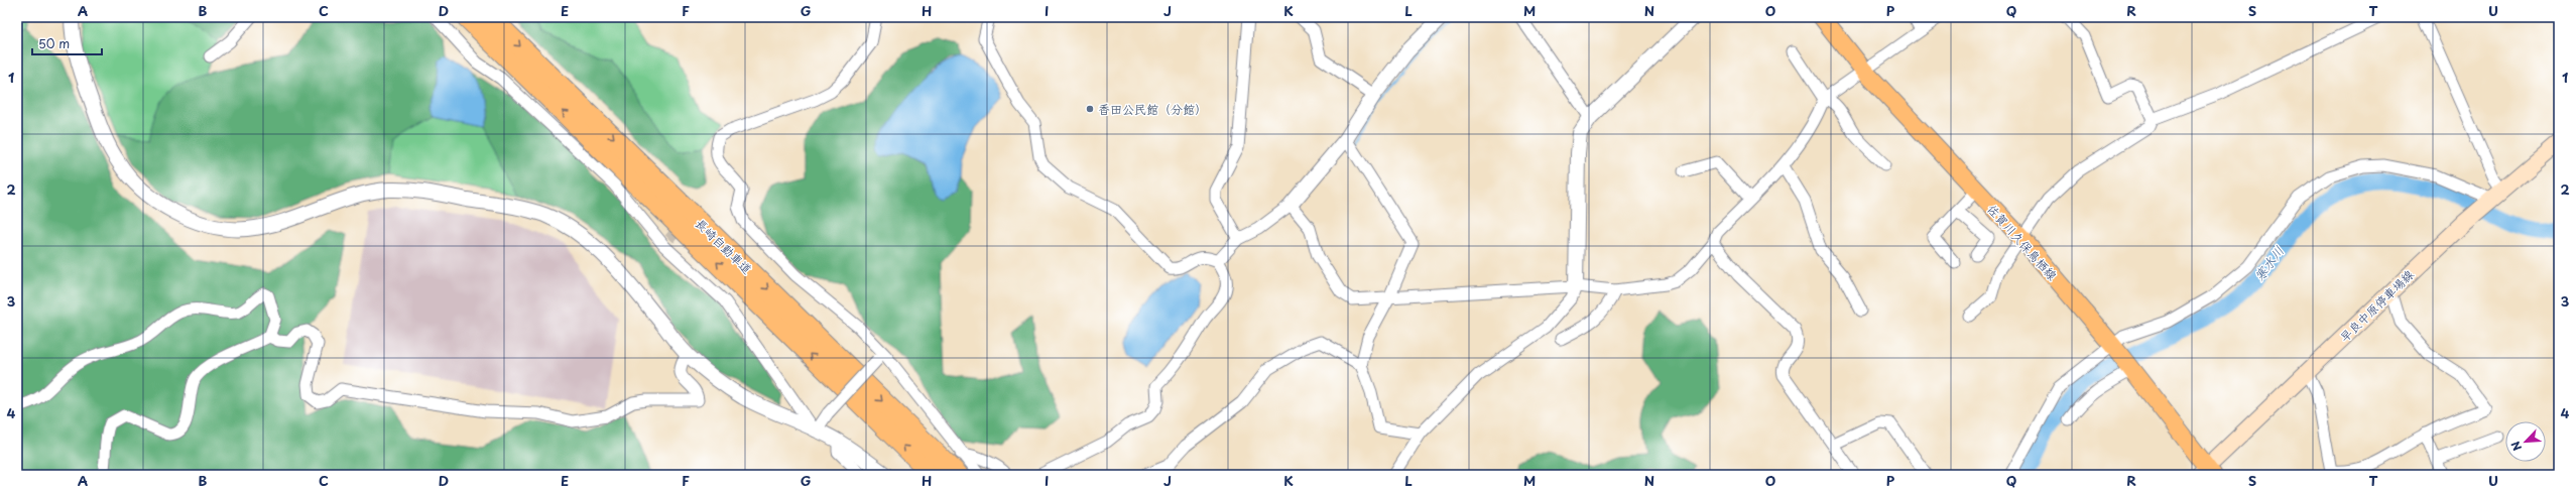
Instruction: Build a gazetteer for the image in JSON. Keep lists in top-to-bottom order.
{
  "streets": {
    "highway": ["長崎自動車道"],
    "main road": ["佐賀川久保鳥栖線", "早良中原停車場線"]
  },
  "crossings": [
    ["佐賀川久保鳥栖線", "早良中原停車場線"]
  ],
  "water": ["寒水川"],
  "places": ["香田公民館（分館）"],
  "scale_bar": "50 m",
  "north": "bottom left",
  "grid": {
    "columns": [
      "A",
      "B",
      "C",
      "D",
      "E",
      "F",
      "G",
      "H",
      "I",
      "J",
      "K",
      "L",
      "M",
      "N",
      "O",
      "P",
      "Q",
      "R",
      "S",
      "T",
      "U"
    ],
    "rows": [
      "1",
      "2",
      "3",
      "4"
    ]
  }
}
